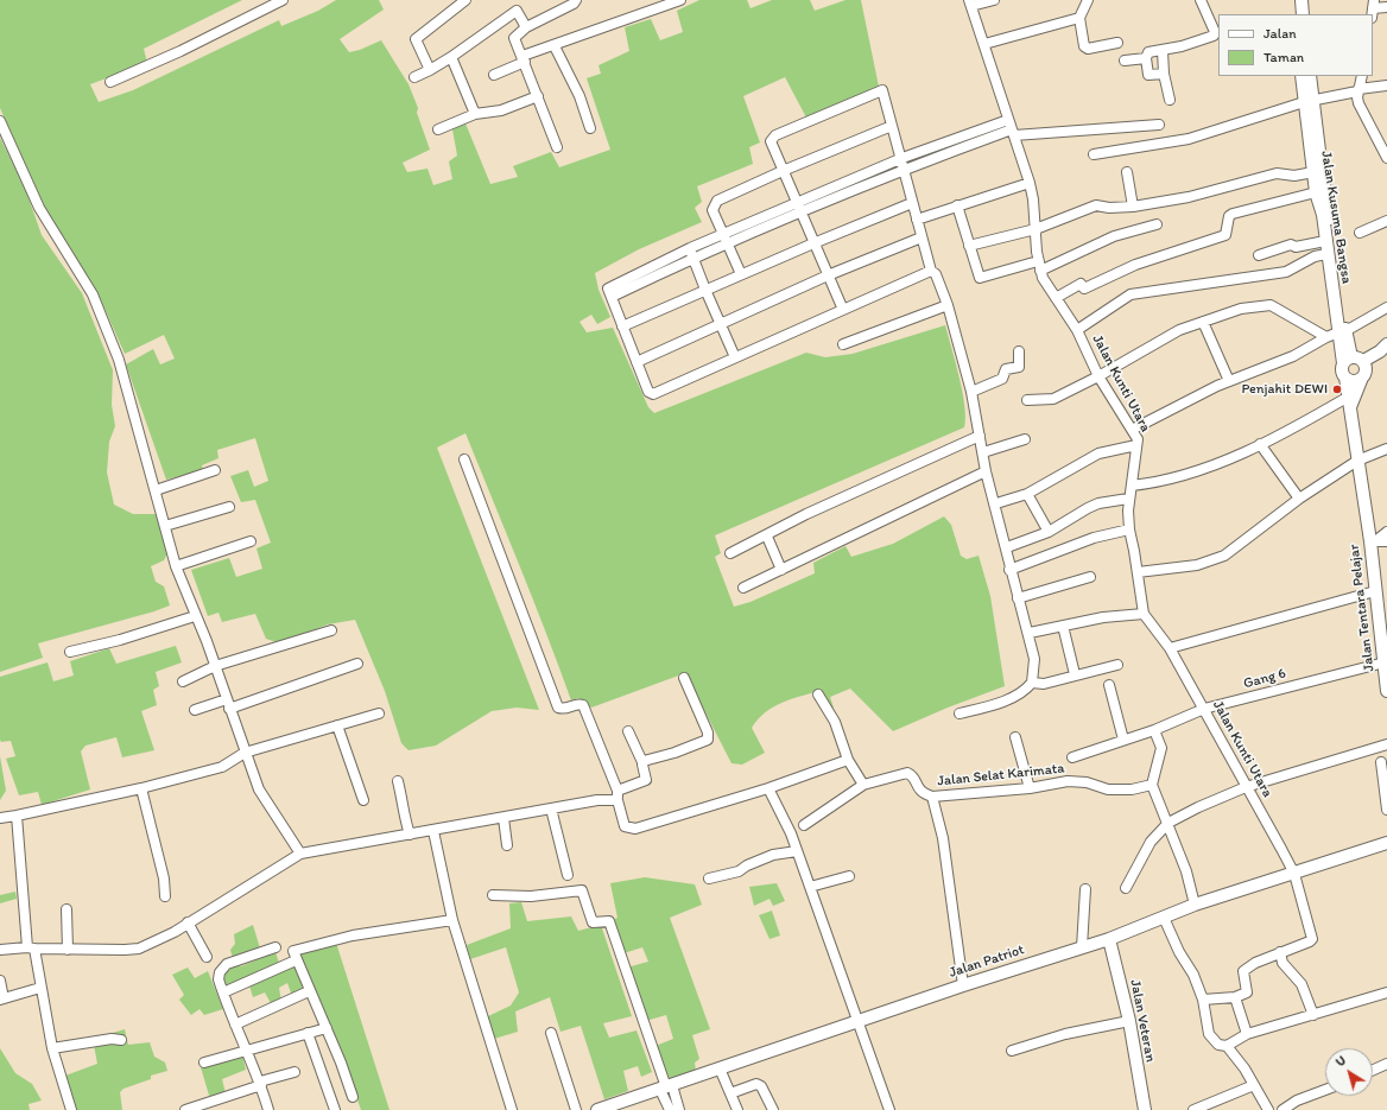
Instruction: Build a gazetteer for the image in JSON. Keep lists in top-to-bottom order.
{
  "streets": {
    "street": [
      "Jalan Kusuma Bangsa",
      "Jalan Kunti Utara",
      "Jalan Tentara Pelajar",
      "Gang 6",
      "Jalan Selat Karimata",
      "Jalan Patriot",
      "Jalan Veteran"
    ]
  },
  "crossings": [
    ["Jalan Kusuma Bangsa", "Jalan Tentara Pelajar"],
    ["Jalan Kunti Utara", "Gang 6"],
    ["Jalan Kunti Utara", "Jalan Patriot"],
    ["Jalan Tentara Pelajar", "Gang 6"],
    ["Jalan Patriot", "Jalan Veteran"]
  ],
  "places": ["Penjahit DEWI"],
  "legend": ["Jalan", "Taman"],
  "north": "top left"
}
